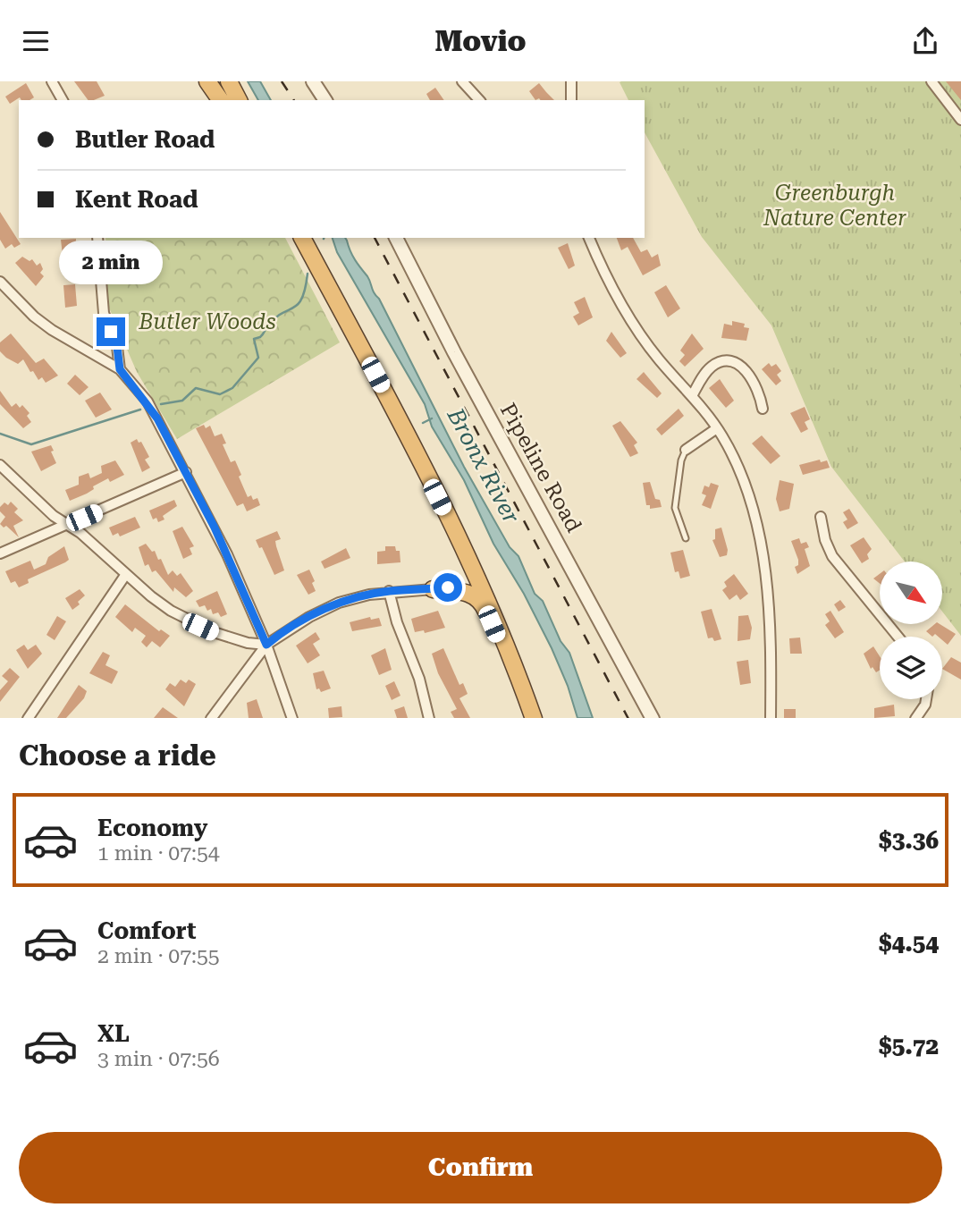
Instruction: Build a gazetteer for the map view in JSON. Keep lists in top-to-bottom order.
{
  "streets": {
    "street": ["Pipeline Road"]
  },
  "water": ["Bronx River"],
  "parks": ["Greenburgh Nature Center", "Butler Woods"],
  "north": "bottom right",
  "page": {
    "header": "Movio",
    "banner": ["Butler Road", "Kent Road"],
    "bubble": "2 min",
    "heading": "Choose a ride",
    "list": [
      {
        "name": "Economy",
        "note": "1 min · 07:54",
        "value": "$3.36"
      },
      {
        "name": "Comfort",
        "note": "2 min · 07:55",
        "value": "$4.54"
      },
      {
        "name": "XL",
        "note": "3 min · 07:56",
        "value": "$5.72"
      }
    ],
    "buttons": "Confirm"
  }
}
